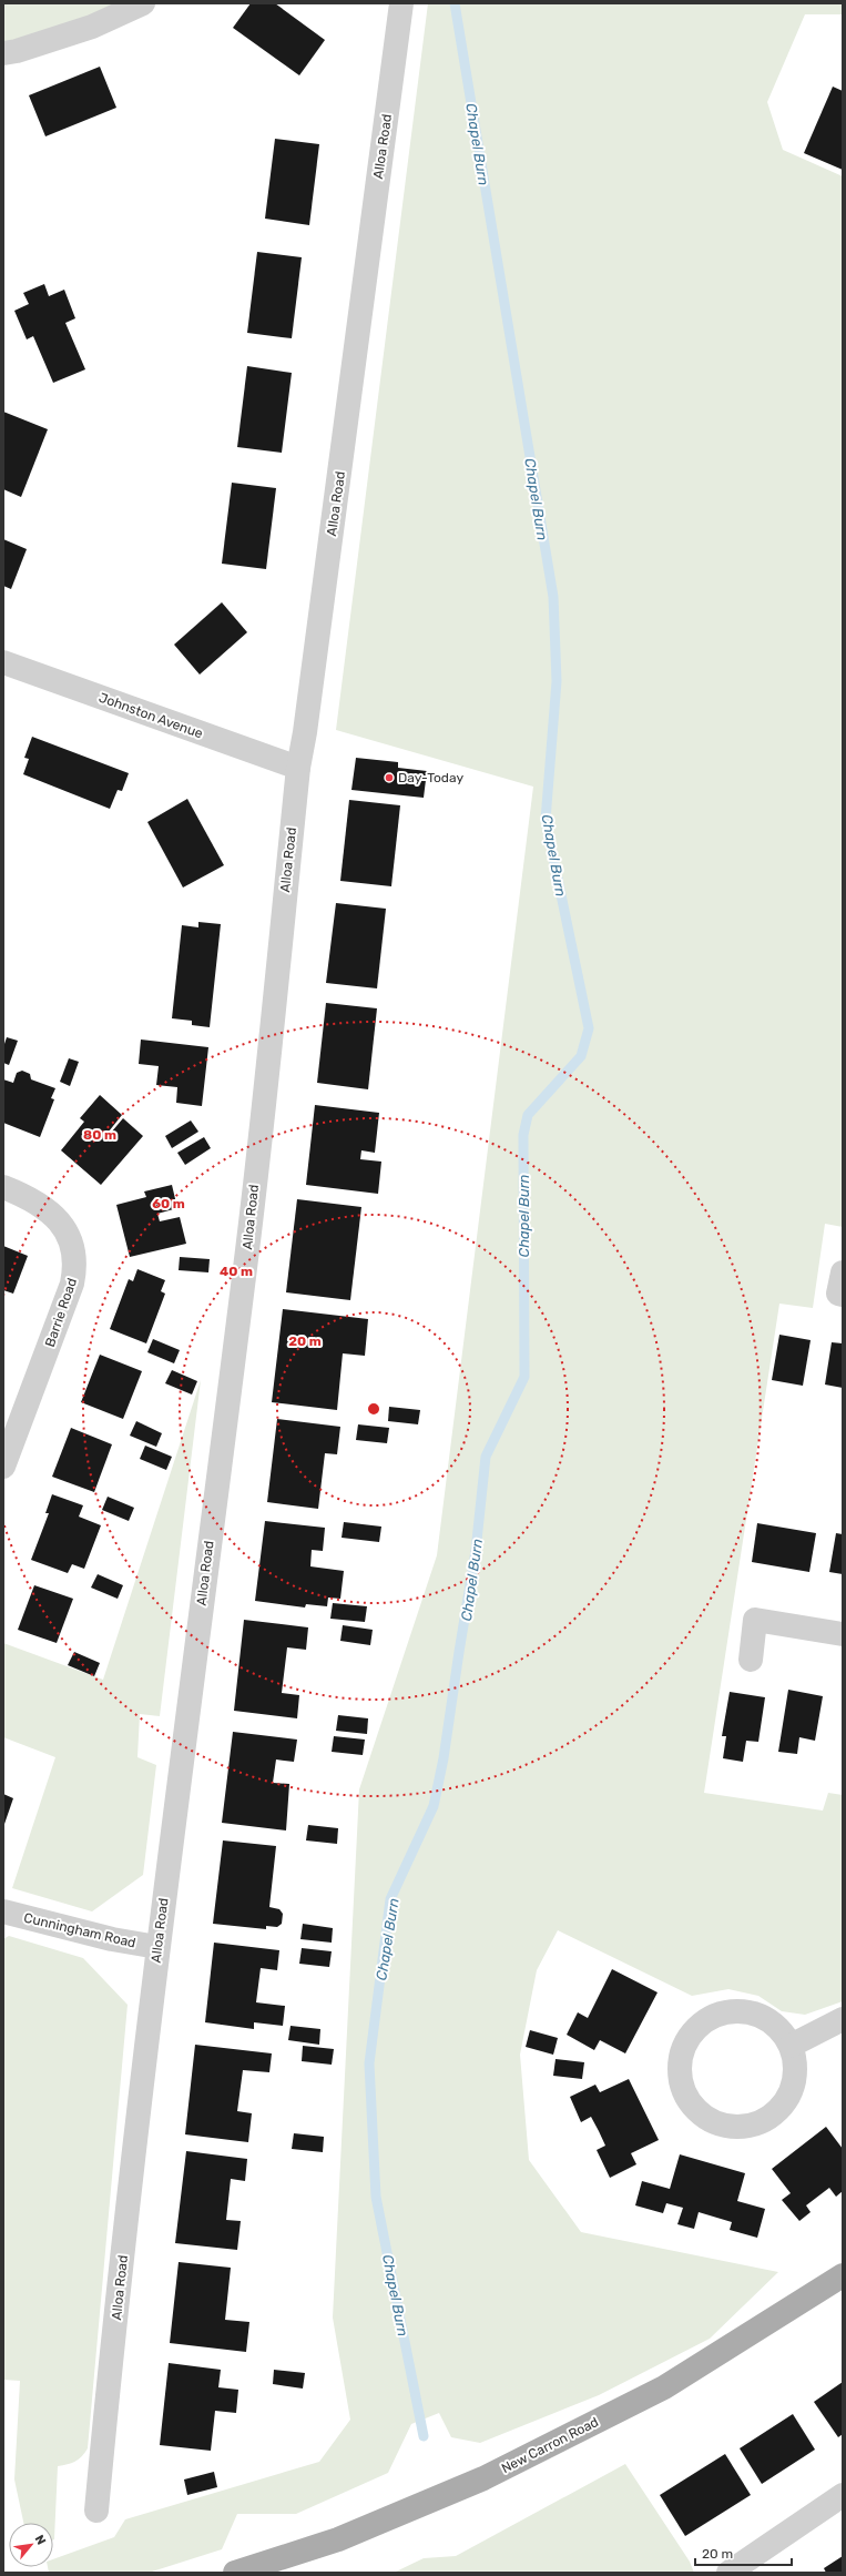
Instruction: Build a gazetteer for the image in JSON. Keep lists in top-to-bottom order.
{
  "streets": {
    "main road": ["New Carron Road"],
    "street": [
      "Alloa Road",
      "Johnston Avenue",
      "Barrie Road",
      "Cunningham Road"
    ]
  },
  "crossings": [
    ["Alloa Road", "Johnston Avenue"],
    ["Alloa Road", "Cunningham Road"]
  ],
  "water": ["Chapel Burn"],
  "places": ["Day-Today"],
  "scale_bar": "20 m",
  "north": "top right",
  "rings": [
    "80 m",
    "60 m",
    "40 m",
    "20 m"
  ]
}
